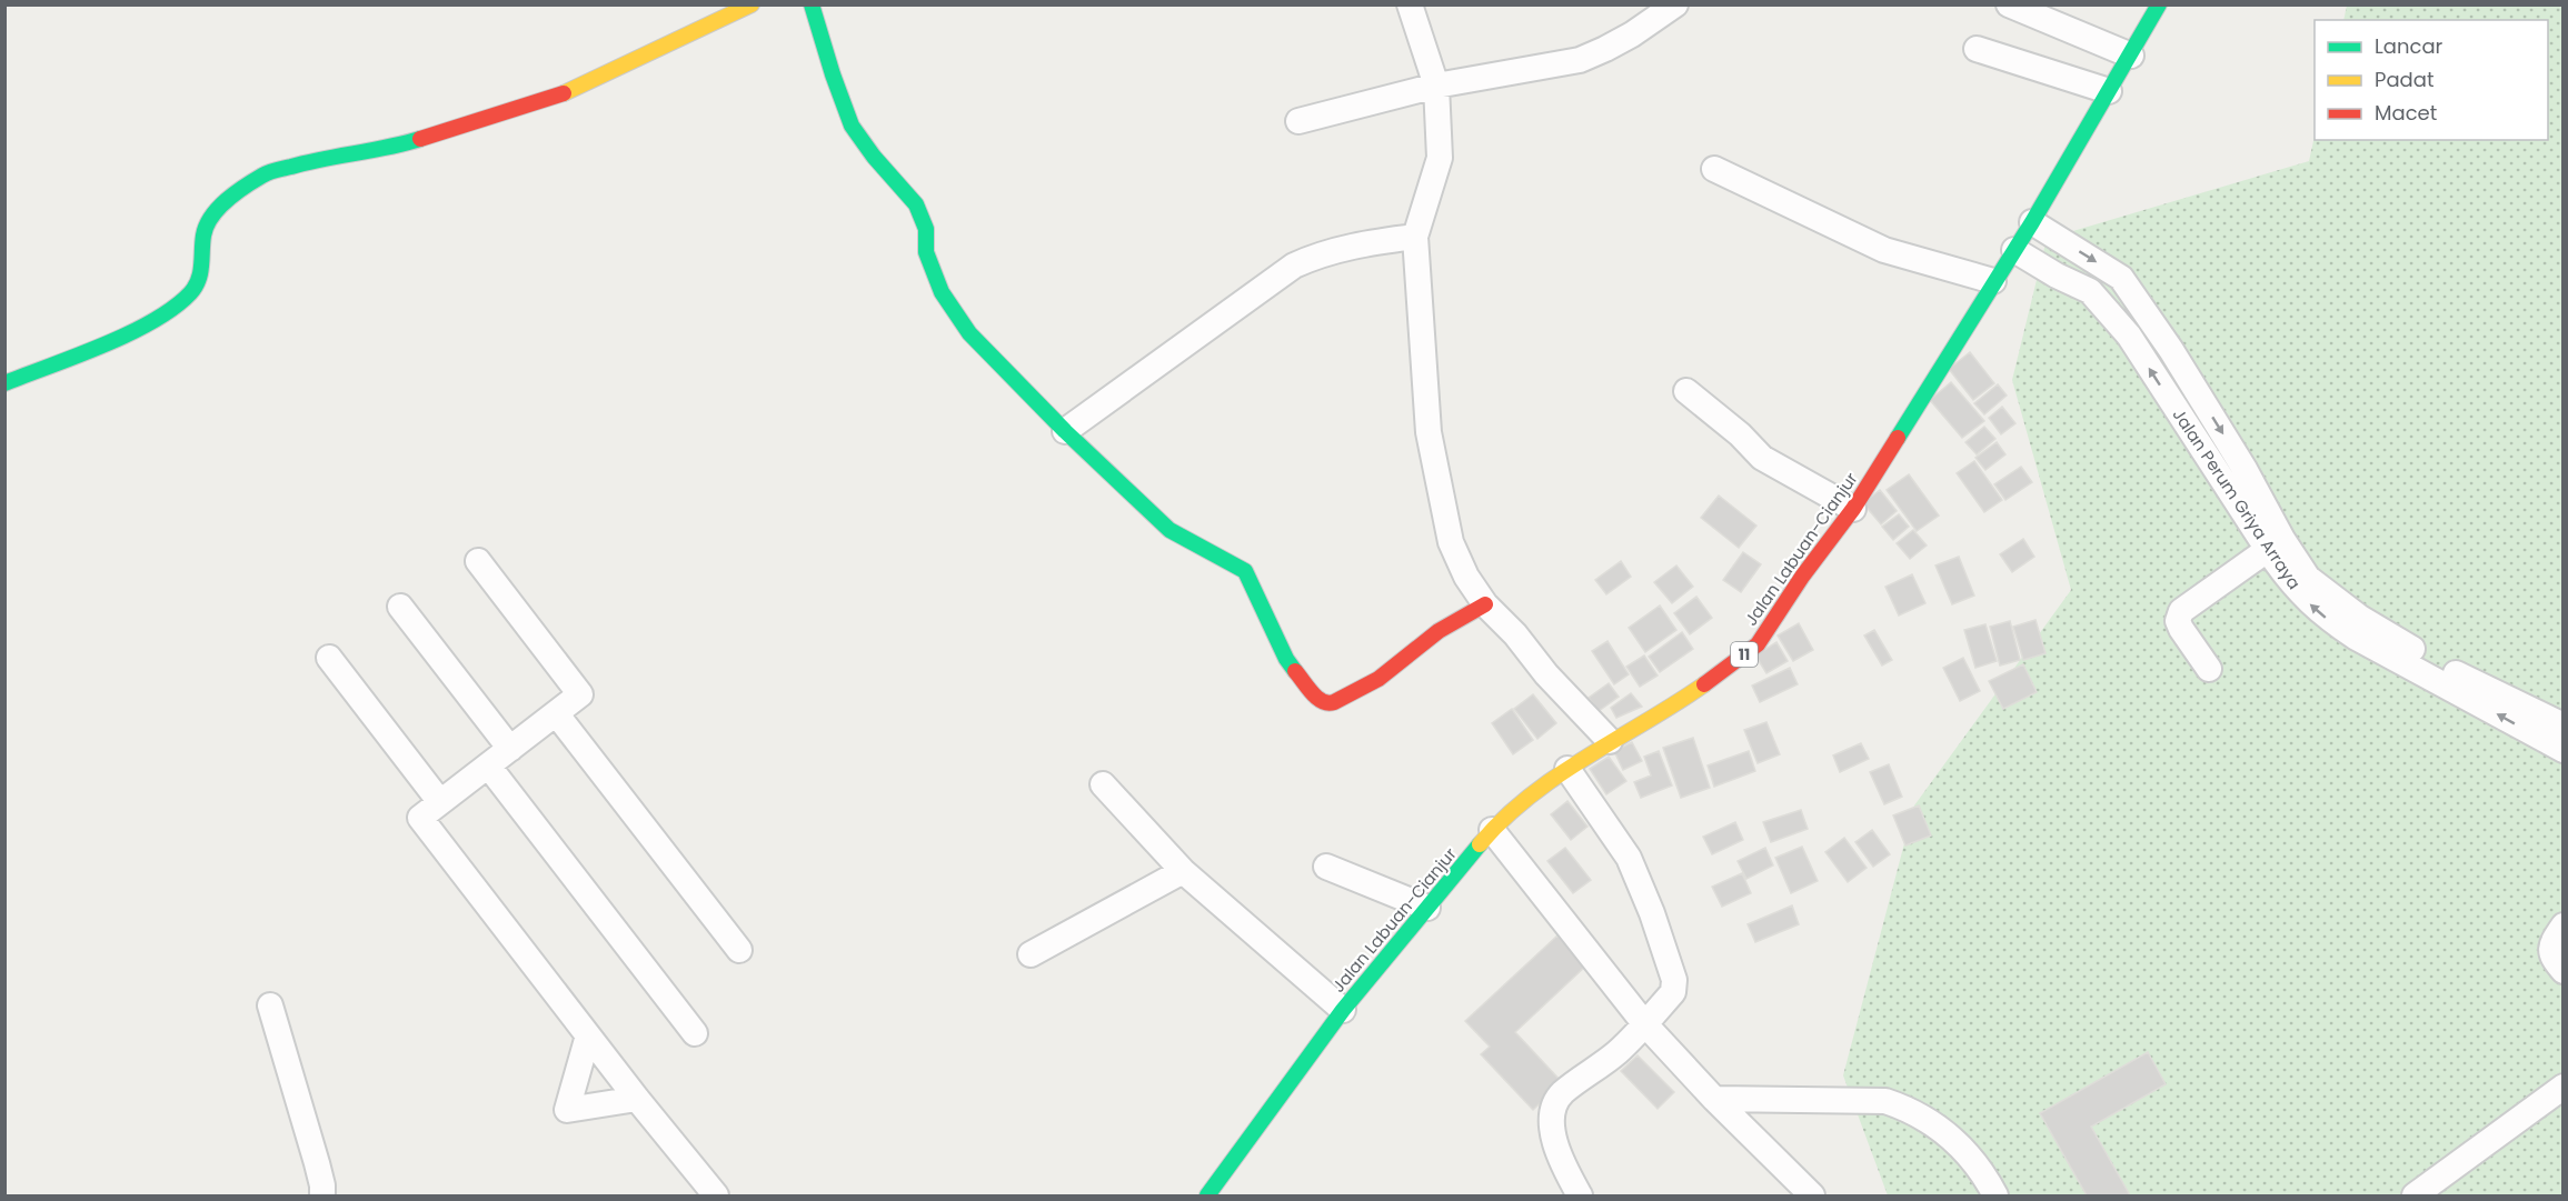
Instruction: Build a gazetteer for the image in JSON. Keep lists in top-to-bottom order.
{
  "streets": {
    "main road": ["Jalan Labuan-Cianjur", "11"],
    "street": ["Jalan Perum Griya Arraya"]
  },
  "crossings": [
    ["Jalan Perum Griya Arraya", "Jalan Labuan-Cianjur"]
  ],
  "legend": ["Lancar", "Padat", "Macet"]
}
